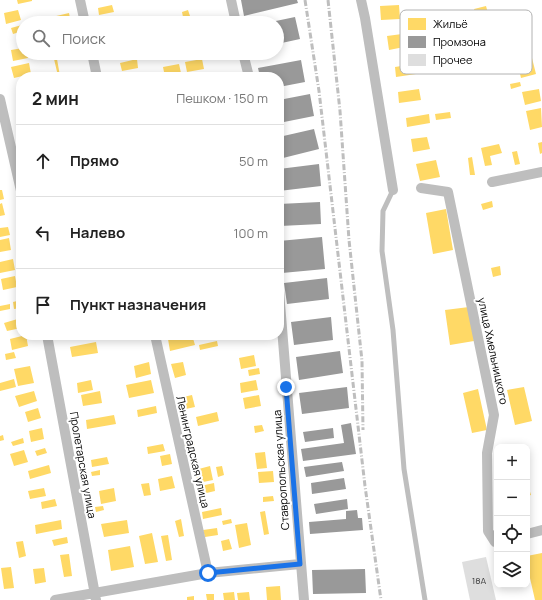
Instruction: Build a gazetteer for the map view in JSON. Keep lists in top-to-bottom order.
{
  "streets": {
    "street": [
      "улица Хмельницкого",
      "Ленинградская улица",
      "Пролетарская улица",
      "Ставропольская улица"
    ]
  },
  "house_numbers": ["18А"],
  "legend": ["Жильё", "Промзона", "Прочее"],
  "page": {
    "search": "Поиск",
    "heading": ["2 мин", "Пешком · 150 m"],
    "list": [
      ["Прямо", "50 m"],
      ["Налево", "100 m"],
      "Пункт назначения"
    ],
    "map_buttons": ["+", "−"]
  }
}
